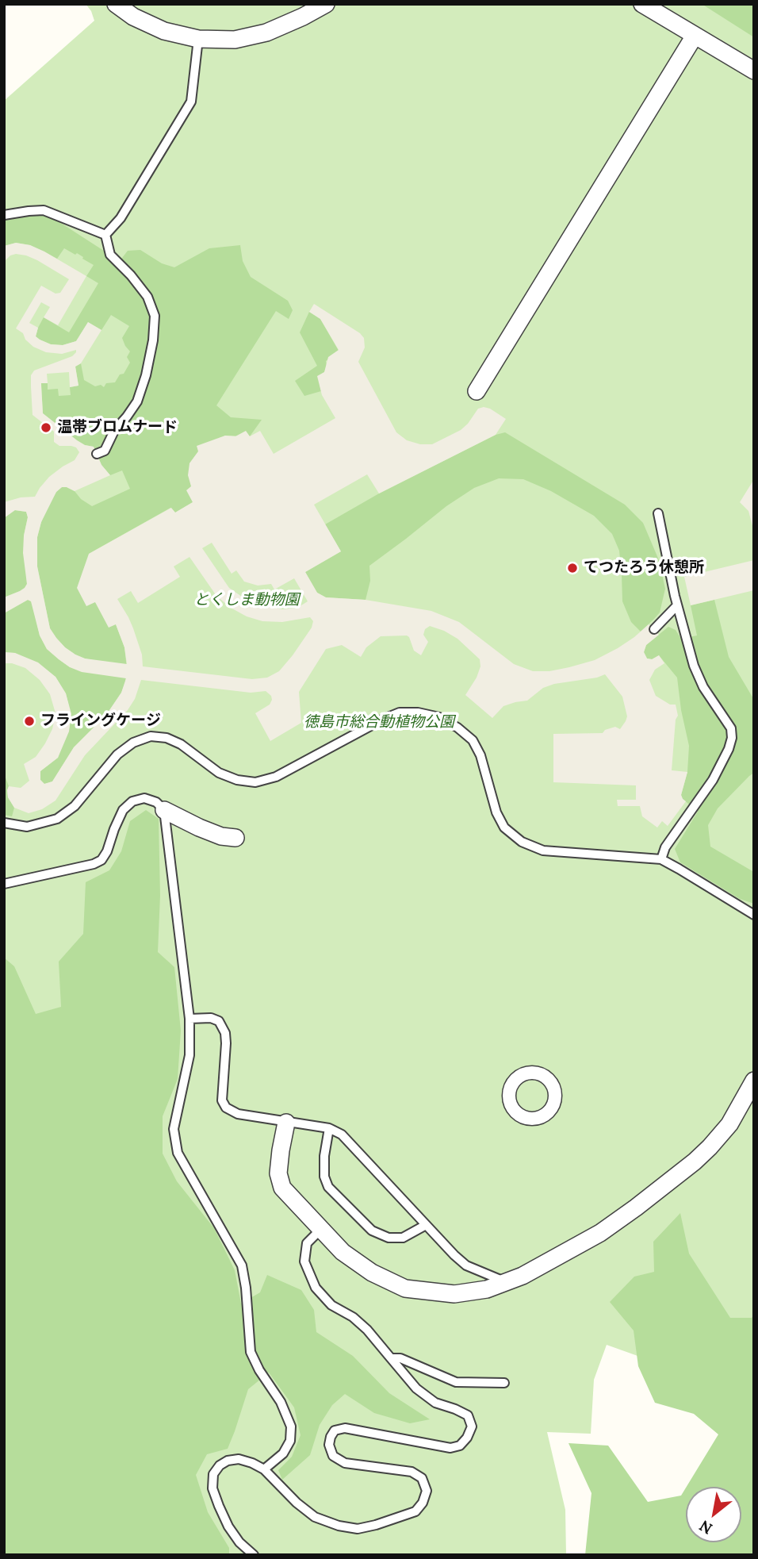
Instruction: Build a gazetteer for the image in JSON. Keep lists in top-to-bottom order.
{
  "parks": ["とくしま動物園", "徳島市総合動植物公園"],
  "places": ["温帯ブロムナード", "てつたろう休憩所", "フライングケージ"],
  "north": "bottom left"
}
